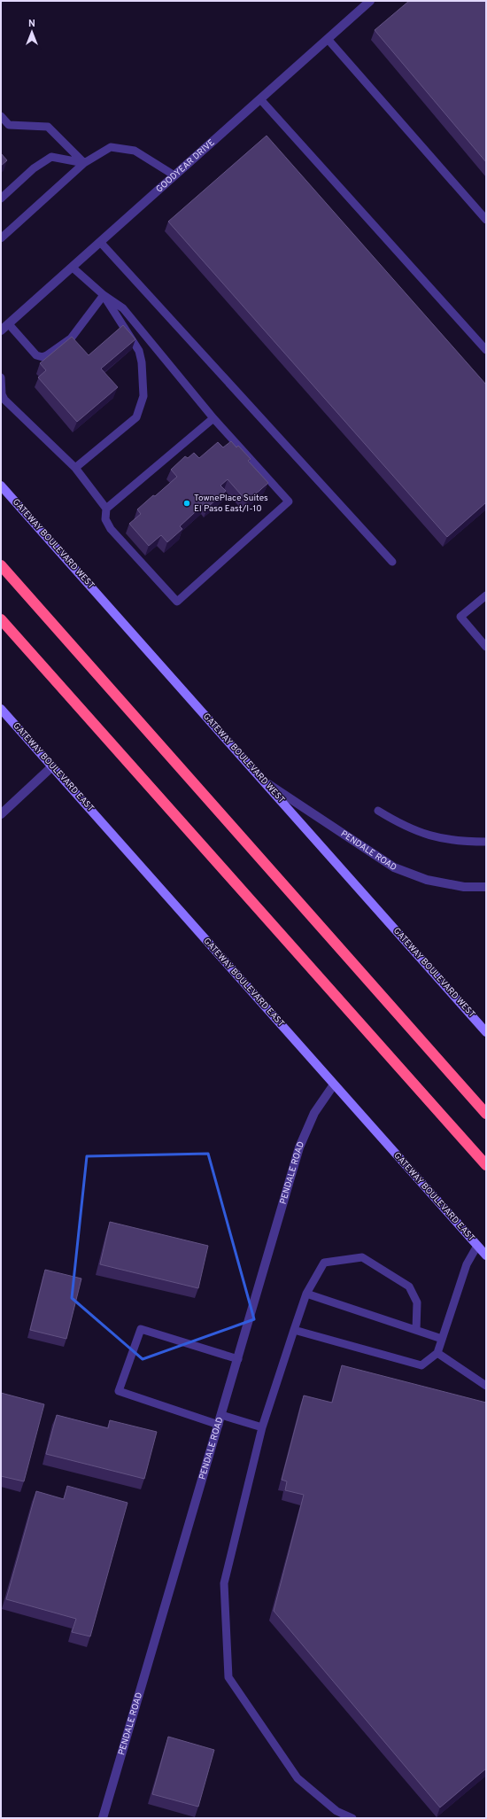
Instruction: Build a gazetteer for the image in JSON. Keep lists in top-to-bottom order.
{
  "streets": {
    "main road": ["GATEWAY BOULEVARD WEST", "GATEWAY BOULEVARD EAST"],
    "street": ["GOODYEAR DRIVE", "PENDALE ROAD"]
  },
  "crossings": [
    ["GATEWAY BOULEVARD WEST", "PENDALE ROAD"],
    ["GATEWAY BOULEVARD EAST", "PENDALE ROAD"]
  ],
  "places": ["TownePlace Suites El Paso East/I-10"],
  "north": "top"
}
